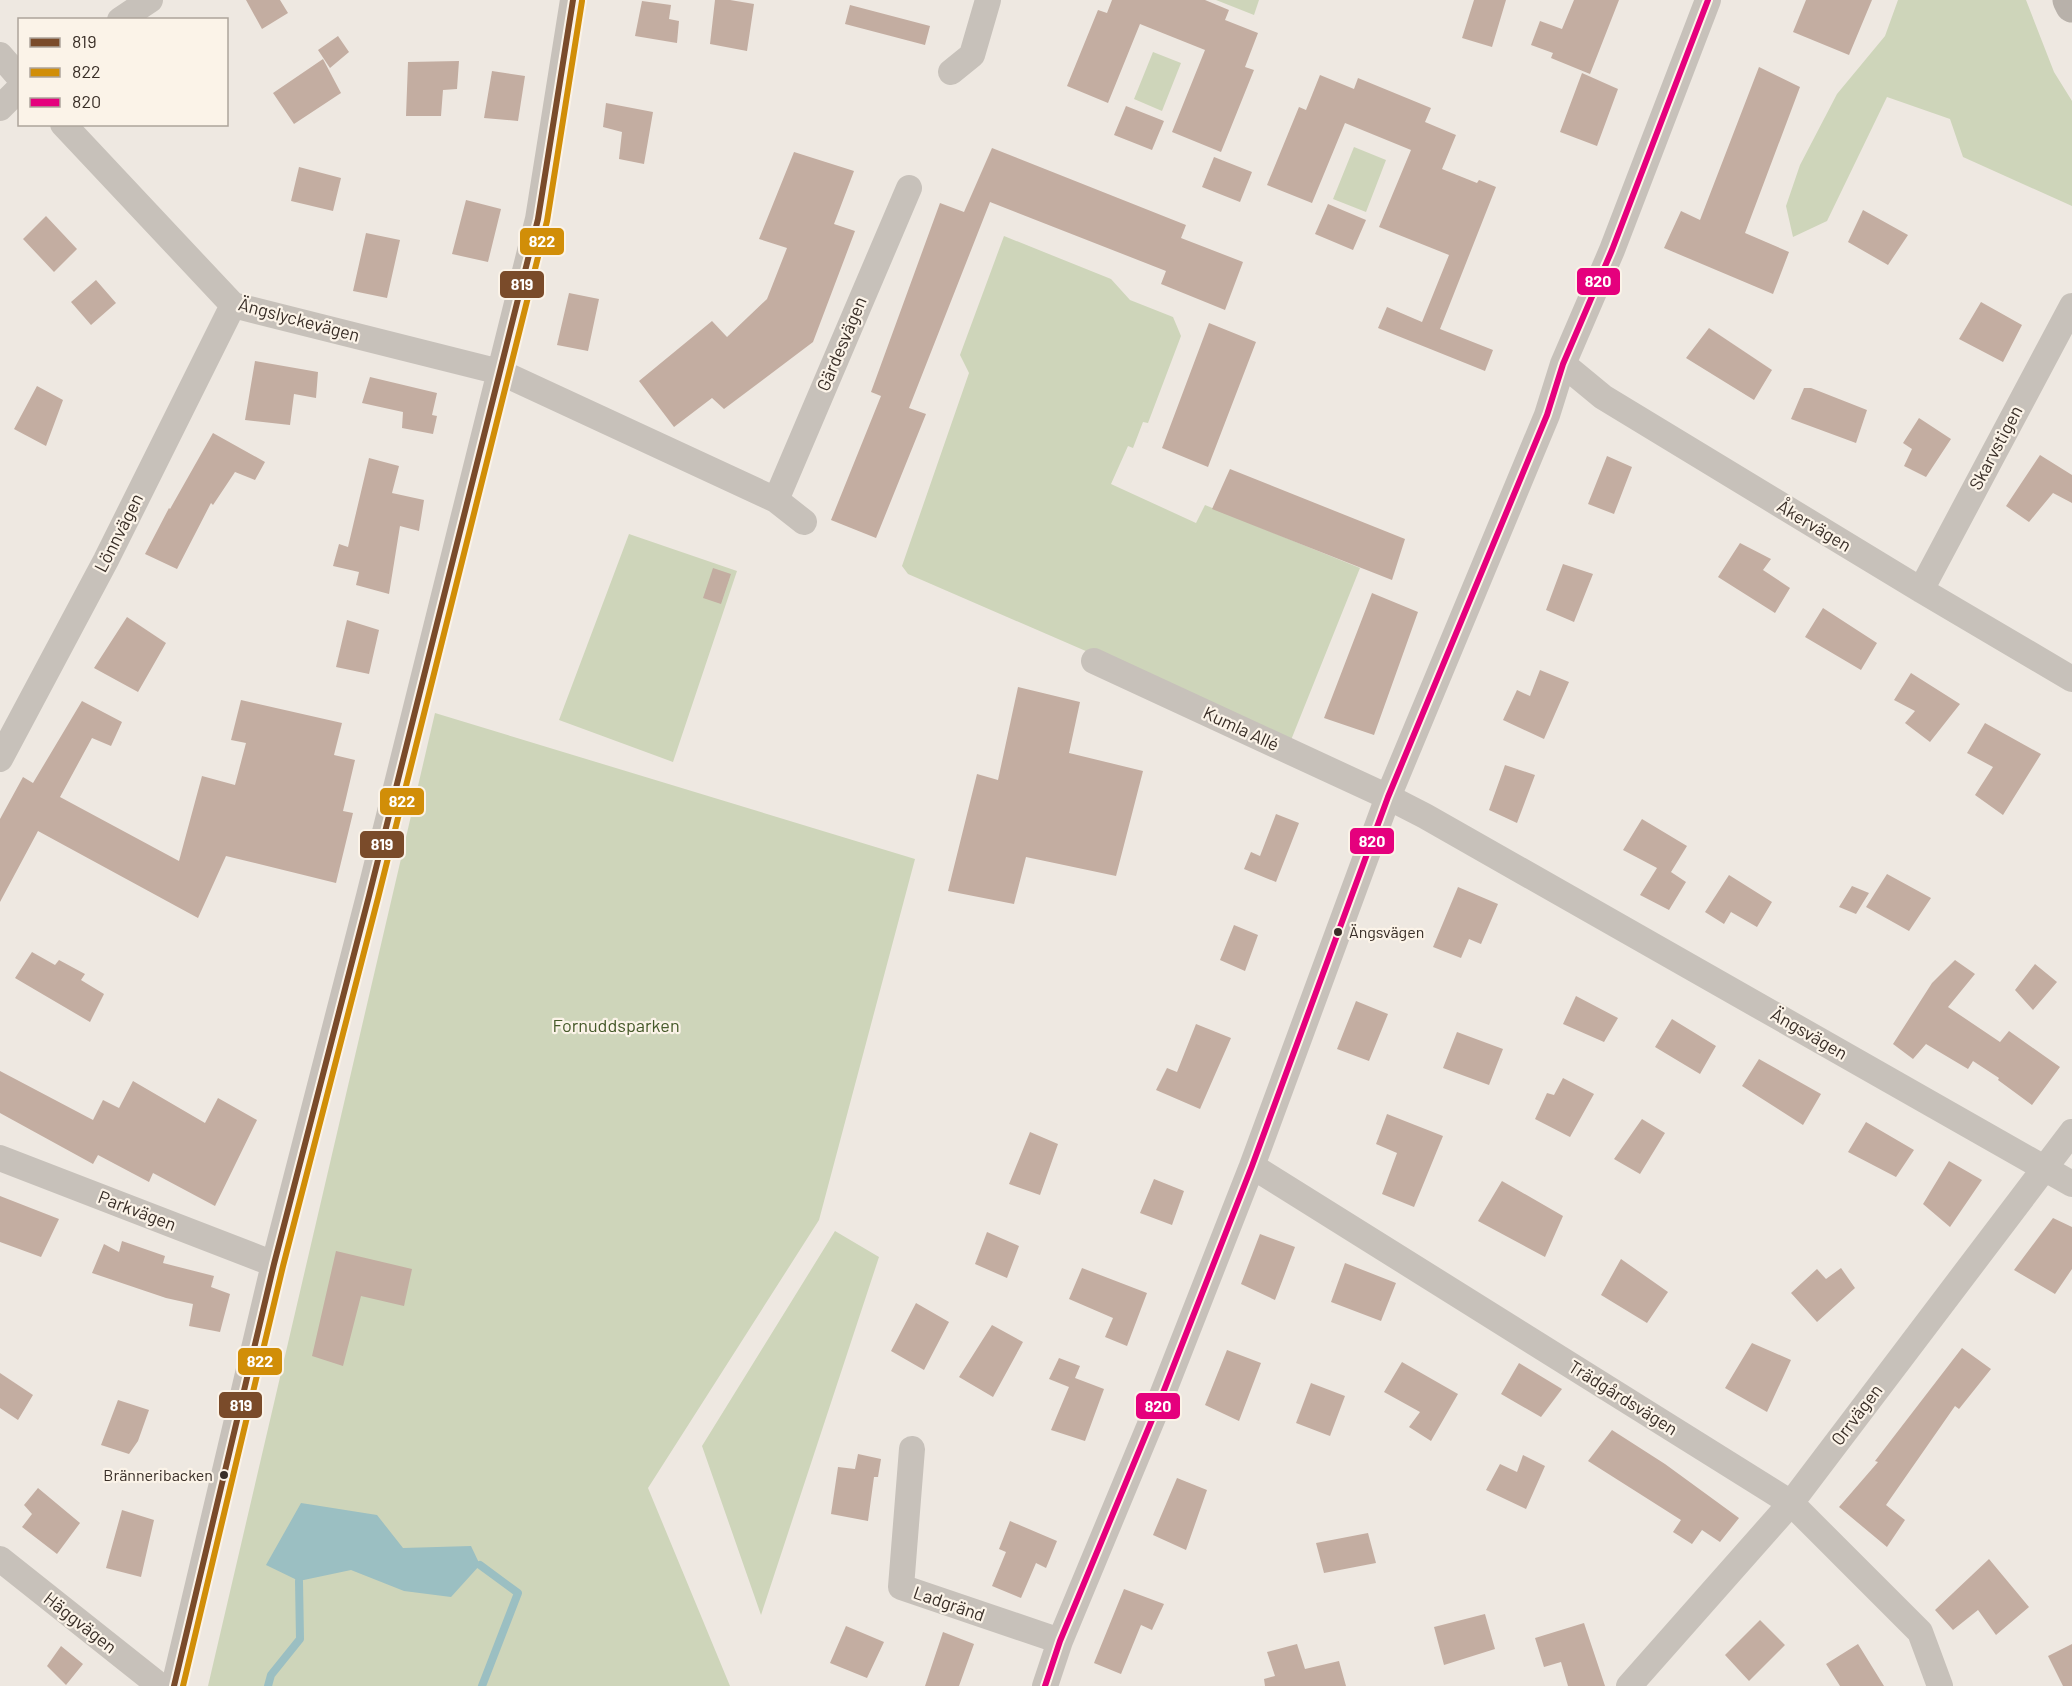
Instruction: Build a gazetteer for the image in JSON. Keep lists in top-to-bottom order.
{
  "streets": {
    "street": [
      "Ängslyckevägen",
      "Gärdesvägen",
      "Skarvstigen",
      "Åkervägen",
      "Lönnvägen",
      "Kumla Allé",
      "Ängsvägen",
      "Parkvägen",
      "Trädgårdsvägen",
      "Orrvägen",
      "Ladgränd",
      "Häggvägen"
    ]
  },
  "crossings": [
    ["Ängslyckevägen", "Lönnvägen"],
    ["Skarvstigen", "Åkervägen"],
    ["Kumla Allé", "Ängsvägen"],
    ["Ängsvägen", "Orrvägen"],
    ["Trädgårdsvägen", "Orrvägen"]
  ],
  "parks": ["Fornuddsparken"],
  "places": ["Ängsvägen", "Bränneribacken"],
  "lines": ["transit line 819", "transit line 820", "transit line 822"],
  "legend": ["819", "822", "820"]
}
